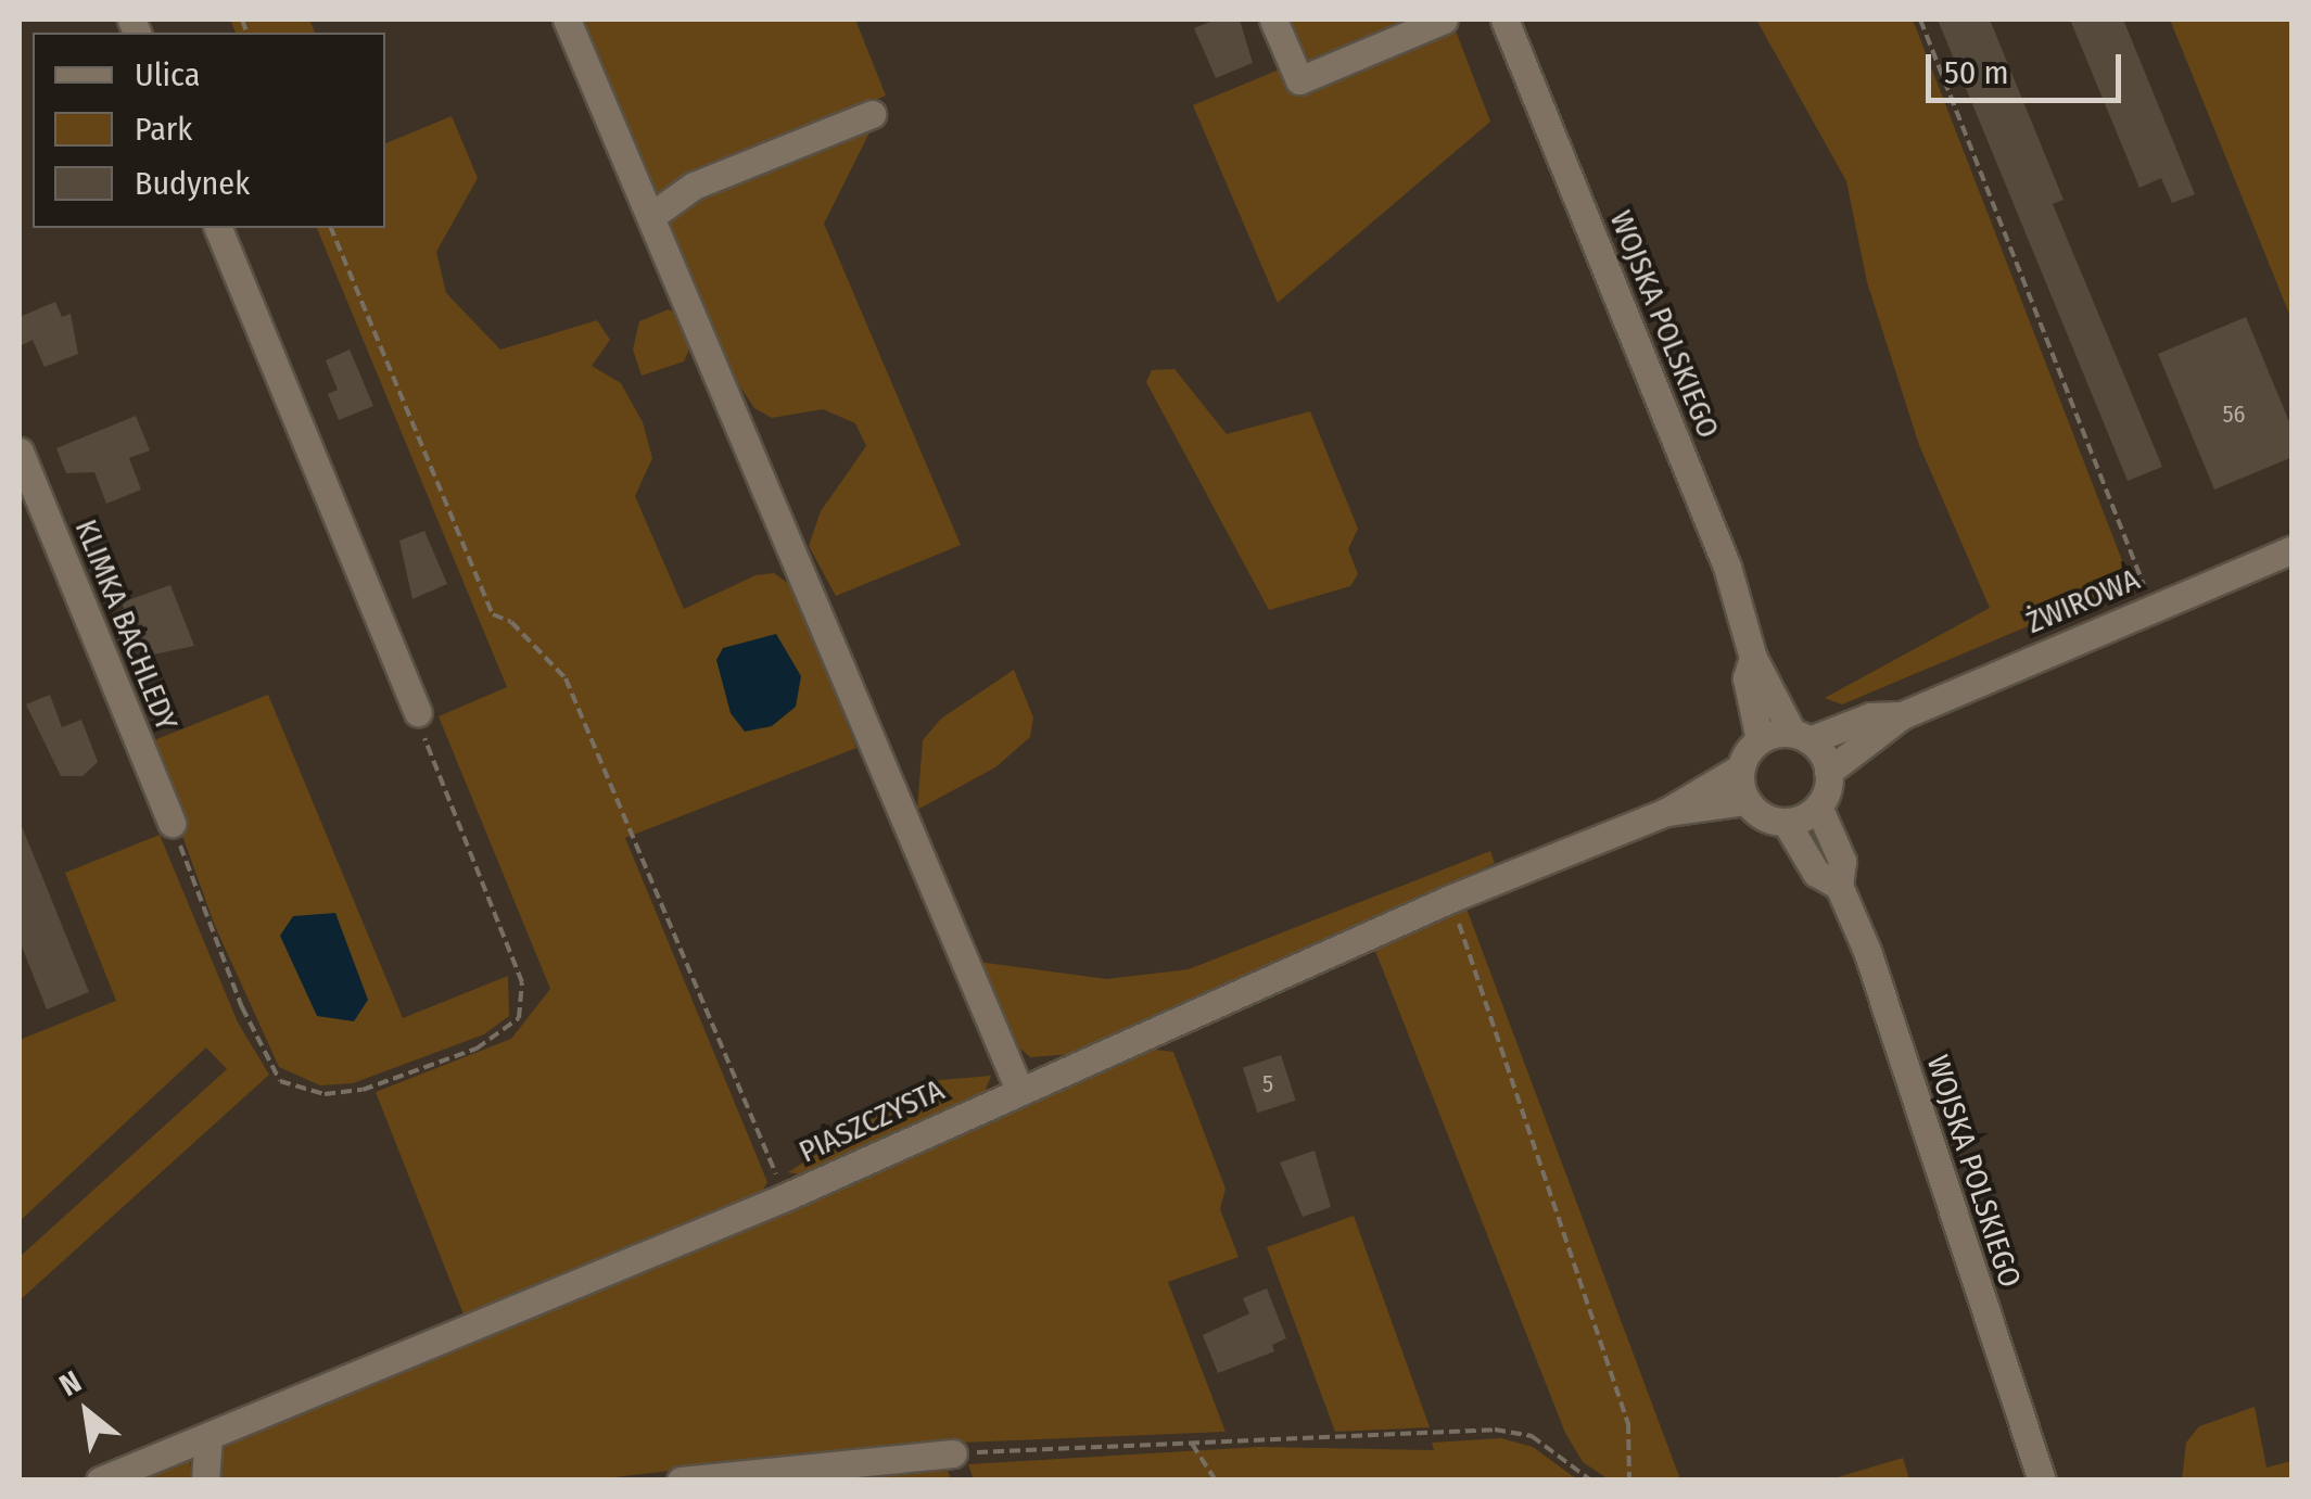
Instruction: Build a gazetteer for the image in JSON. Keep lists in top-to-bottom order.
{
  "streets": {
    "street": [
      "WOJSKA POLSKIEGO",
      "ŻWIROWA",
      "KLIMKA BACHLEDY",
      "PIASZCZYSTA"
    ]
  },
  "crossings": [
    ["WOJSKA POLSKIEGO", "ŻWIROWA"],
    ["WOJSKA POLSKIEGO", "PIASZCZYSTA"],
    ["ŻWIROWA", "PIASZCZYSTA"]
  ],
  "house_numbers": ["56", "5"],
  "legend": ["Ulica", "Park", "Budynek"],
  "scale_bar": "50 m",
  "north": "top left"
}
